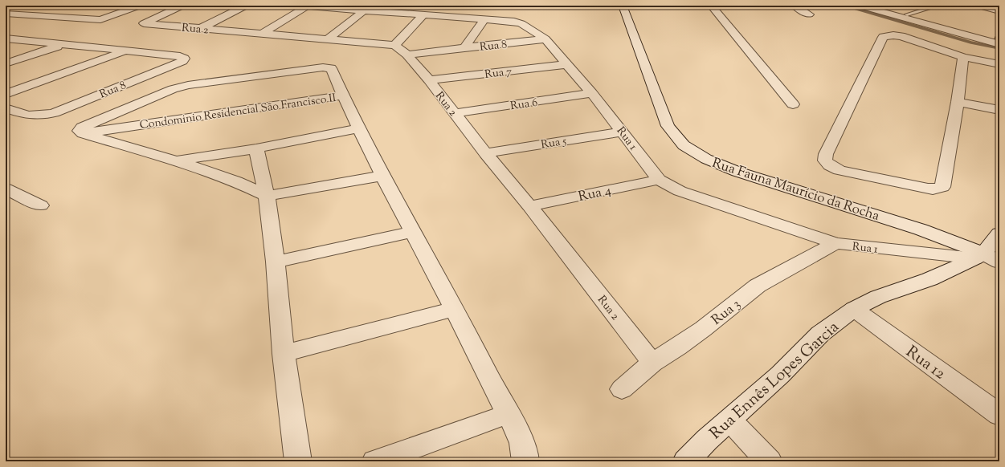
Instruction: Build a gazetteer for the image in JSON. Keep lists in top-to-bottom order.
{
  "streets": {
    "street": [
      "Rua 2",
      "Rua 8",
      "Rua 7",
      "Rua 6",
      "Condominio Residencial São Francisco II",
      "Rua 1",
      "Rua 5",
      "Rua Fauna Maurício da Rocha",
      "Rua 4",
      "Rua 3",
      "Rua 12",
      "Rua Ennês Lopes Garcia"
    ]
  },
  "crossings": [
    ["Rua 2", "Rua 8"],
    ["Rua 2", "Rua 7"],
    ["Rua 2", "Rua 6"],
    ["Rua 2", "Rua 5"],
    ["Rua 2", "Rua 4"],
    ["Rua 2", "Rua 3"],
    ["Rua 8", "Rua 1"],
    ["Rua 7", "Rua 1"],
    ["Rua 6", "Rua 1"],
    ["Rua 1", "Rua 5"],
    ["Rua 1", "Rua Fauna Maurício da Rocha"],
    ["Rua 1", "Rua 4"],
    ["Rua 1", "Rua 3"],
    ["Rua 1", "Rua Ennês Lopes Garcia"],
    ["Rua Fauna Maurício da Rocha", "Rua Ennês Lopes Garcia"],
    ["Rua 12", "Rua Ennês Lopes Garcia"]
  ]
}
